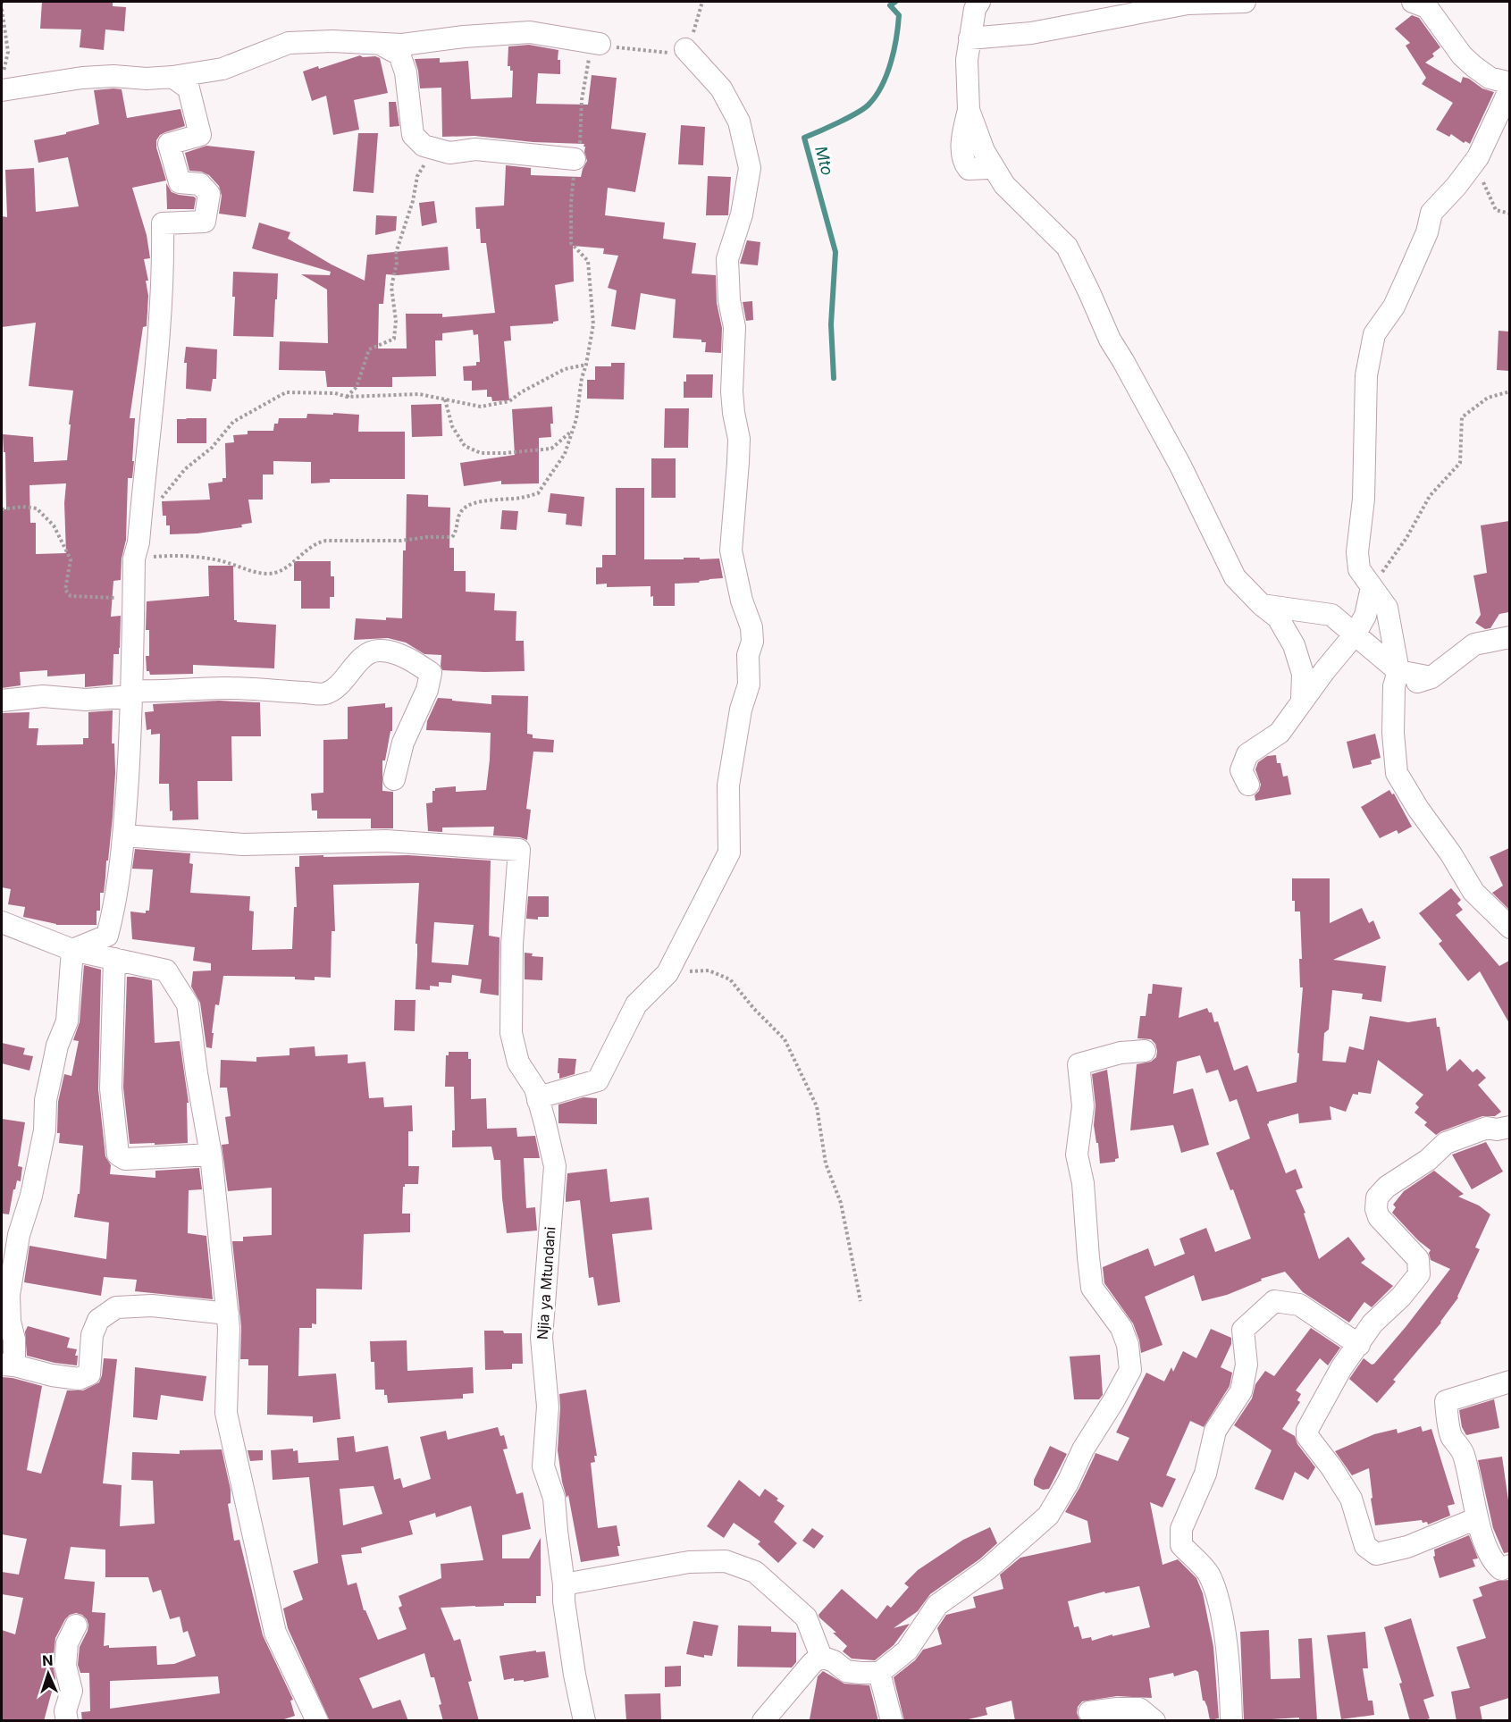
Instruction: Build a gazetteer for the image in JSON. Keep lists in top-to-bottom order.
{
  "streets": {
    "street": ["Njia ya Mtundani"]
  },
  "water": ["Mto"],
  "north": "top"
}
